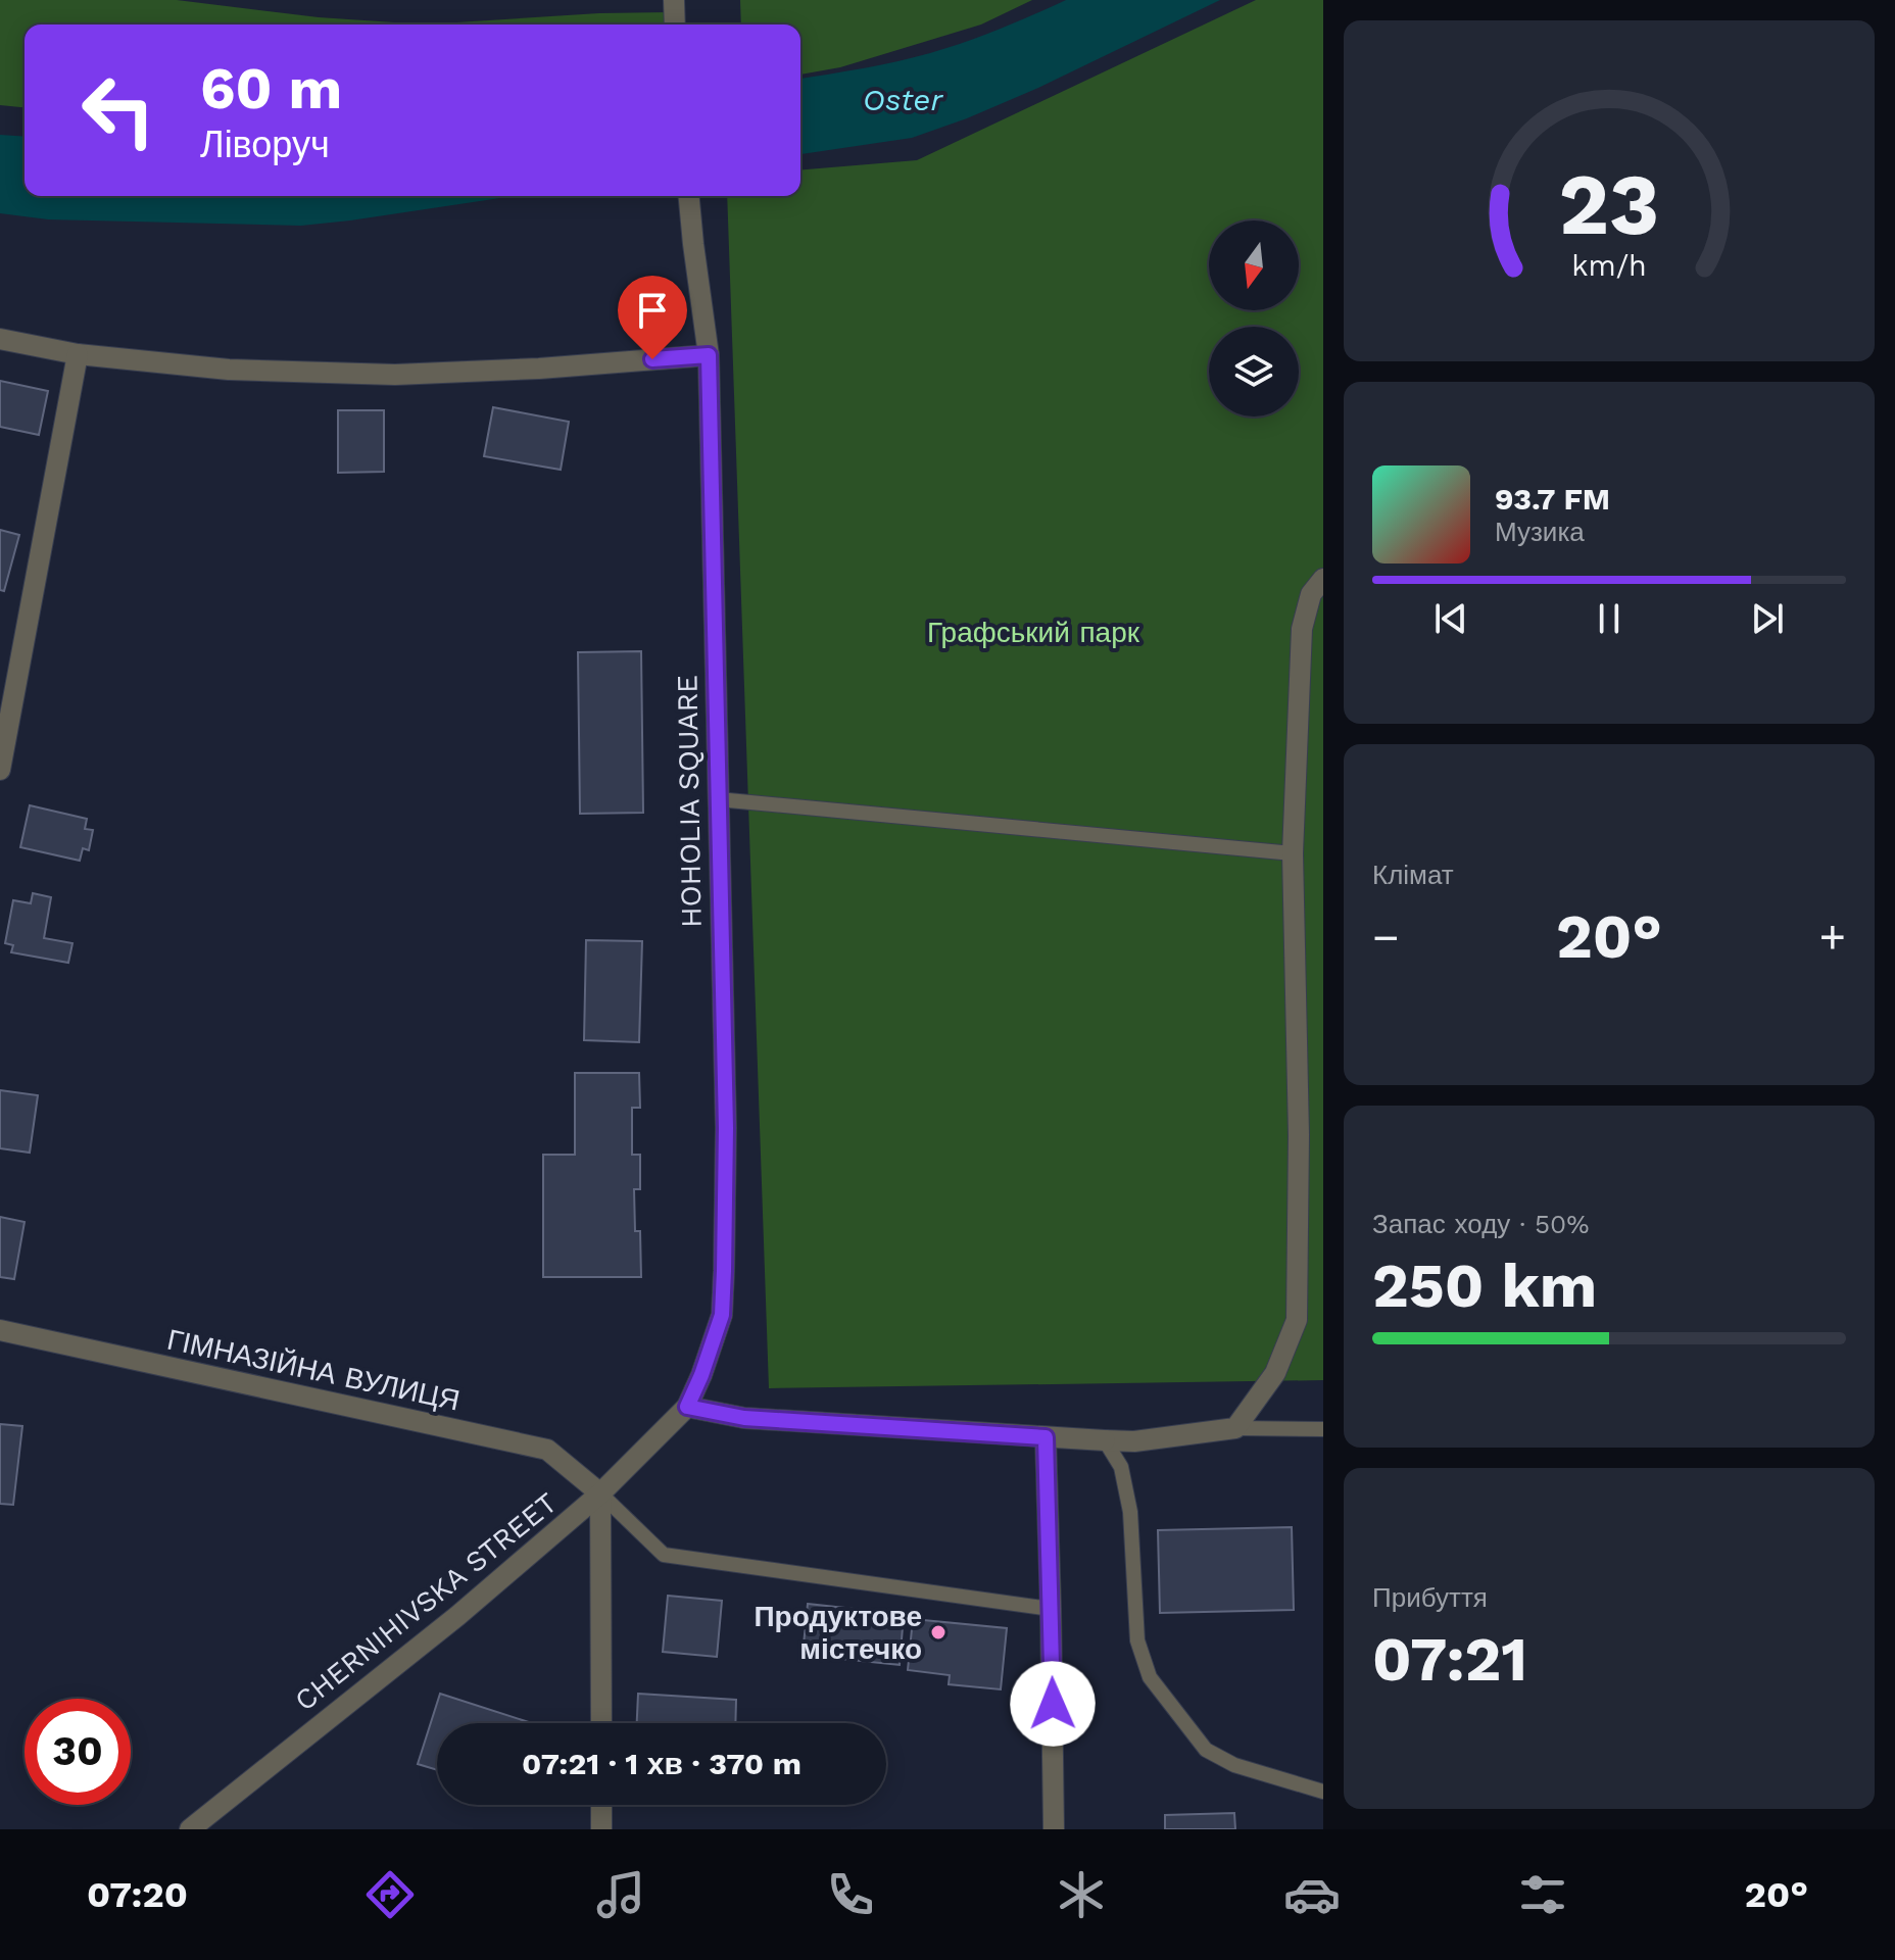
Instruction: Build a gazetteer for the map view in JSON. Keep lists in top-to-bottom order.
{
  "streets": {
    "street": ["HOHOLIA SQUARE", "ГІМНАЗІЙНА ВУЛИЦЯ", "CHERNIHIVSKA STREET"]
  },
  "crossings": [
    ["HOHOLIA SQUARE", "CHERNIHIVSKA STREET"],
    ["ГІМНАЗІЙНА ВУЛИЦЯ", "CHERNIHIVSKA STREET"]
  ],
  "water": ["Oster"],
  "parks": ["Графський парк"],
  "places": ["Продуктове містечко"],
  "north": "bottom",
  "page": {
    "turn": ["60 m", "Ліворуч"],
    "song": ["93.7 FM", "Музика"],
    "tile": [
      "Клімат",
      ["Запас ходу · 50%", "250 km"],
      ["Прибуття", "07:21"]
    ],
    "heat": ["−", "20°", "+"],
    "limit": "30",
    "trip": "07:21 · 1 хв · 370 m",
    "tabs": ["07:20", "20°"],
    "gauge": ["23", "km/h"]
  }
}
